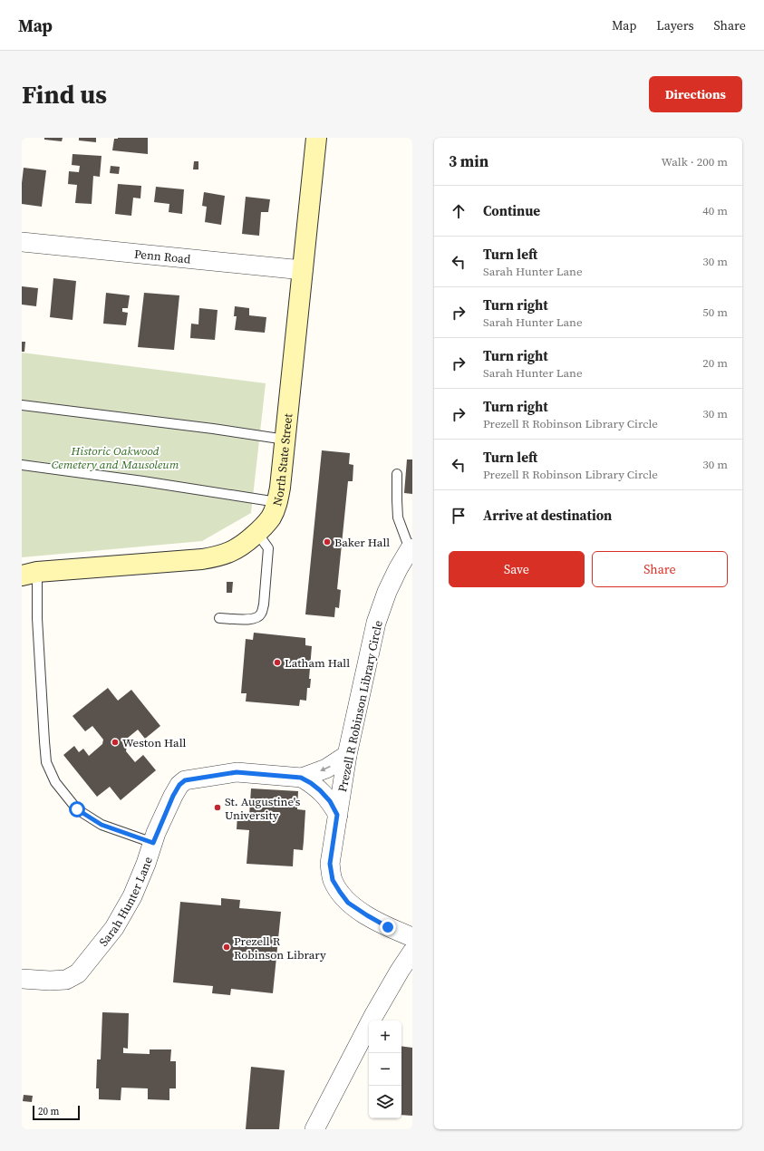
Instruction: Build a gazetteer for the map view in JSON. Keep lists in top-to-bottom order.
{
  "streets": {
    "street": [
      "Penn Road",
      "North State Street",
      "Prezell R Robinson Library Circle",
      "Sarah Hunter Lane"
    ]
  },
  "crossings": [
    ["Penn Road", "North State Street"],
    ["Prezell R Robinson Library Circle", "Sarah Hunter Lane"]
  ],
  "parks": ["Historic Oakwood Cemetery and Mausoleum"],
  "places": [
    "Baker Hall",
    "Latham Hall",
    "Weston Hall",
    "St. Augustine's University",
    "Prezell R Robinson Library"
  ],
  "scale_bar": "20 m",
  "page": {
    "header": "Map",
    "nav": ["Map", "Layers", "Share"],
    "buttons": [
      "Directions",
      ["Save", "Share"]
    ],
    "title": "Find us",
    "heading": ["3 min", "Walk · 200 m"],
    "list": [
      ["Continue", "40 m"],
      ["Turn left", "Sarah Hunter Lane", "30 m"],
      ["Turn right", "Sarah Hunter Lane", "50 m"],
      ["Turn right", "Sarah Hunter Lane", "20 m"],
      ["Turn right", "Prezell R Robinson Library Circle", "30 m"],
      ["Turn left", "Prezell R Robinson Library Circle", "30 m"],
      "Arrive at destination"
    ],
    "map_buttons": ["+", "−"],
    "scale": "20 m"
  }
}
